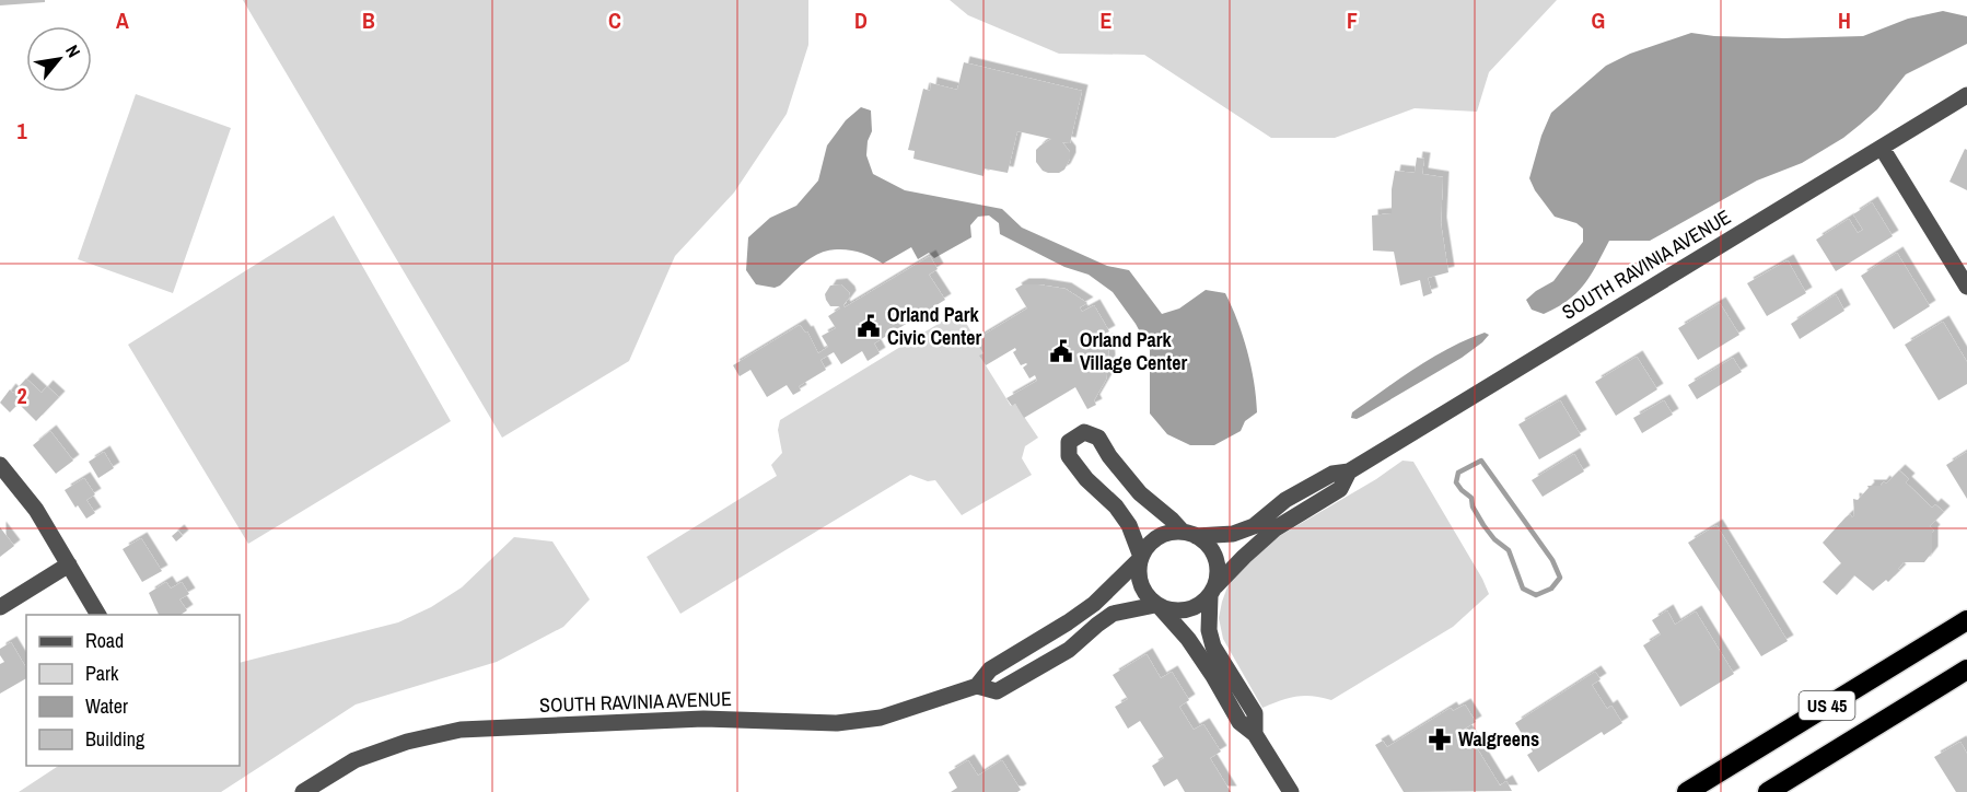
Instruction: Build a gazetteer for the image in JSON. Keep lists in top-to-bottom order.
{
  "streets": {
    "highway": ["US 45"],
    "street": ["SOUTH RAVINIA AVENUE"]
  },
  "places": {
    "public building": ["Orland Park Civic Center", "Orland Park Village Center"],
    "pharmacy": ["Walgreens"]
  },
  "legend": [
    "Road",
    "Park",
    "Water",
    "Building"
  ],
  "north": "top right",
  "grid": {
    "columns": [
      "A",
      "B",
      "C",
      "D",
      "E",
      "F",
      "G",
      "H"
    ],
    "rows": ["1", "2"]
  }
}
